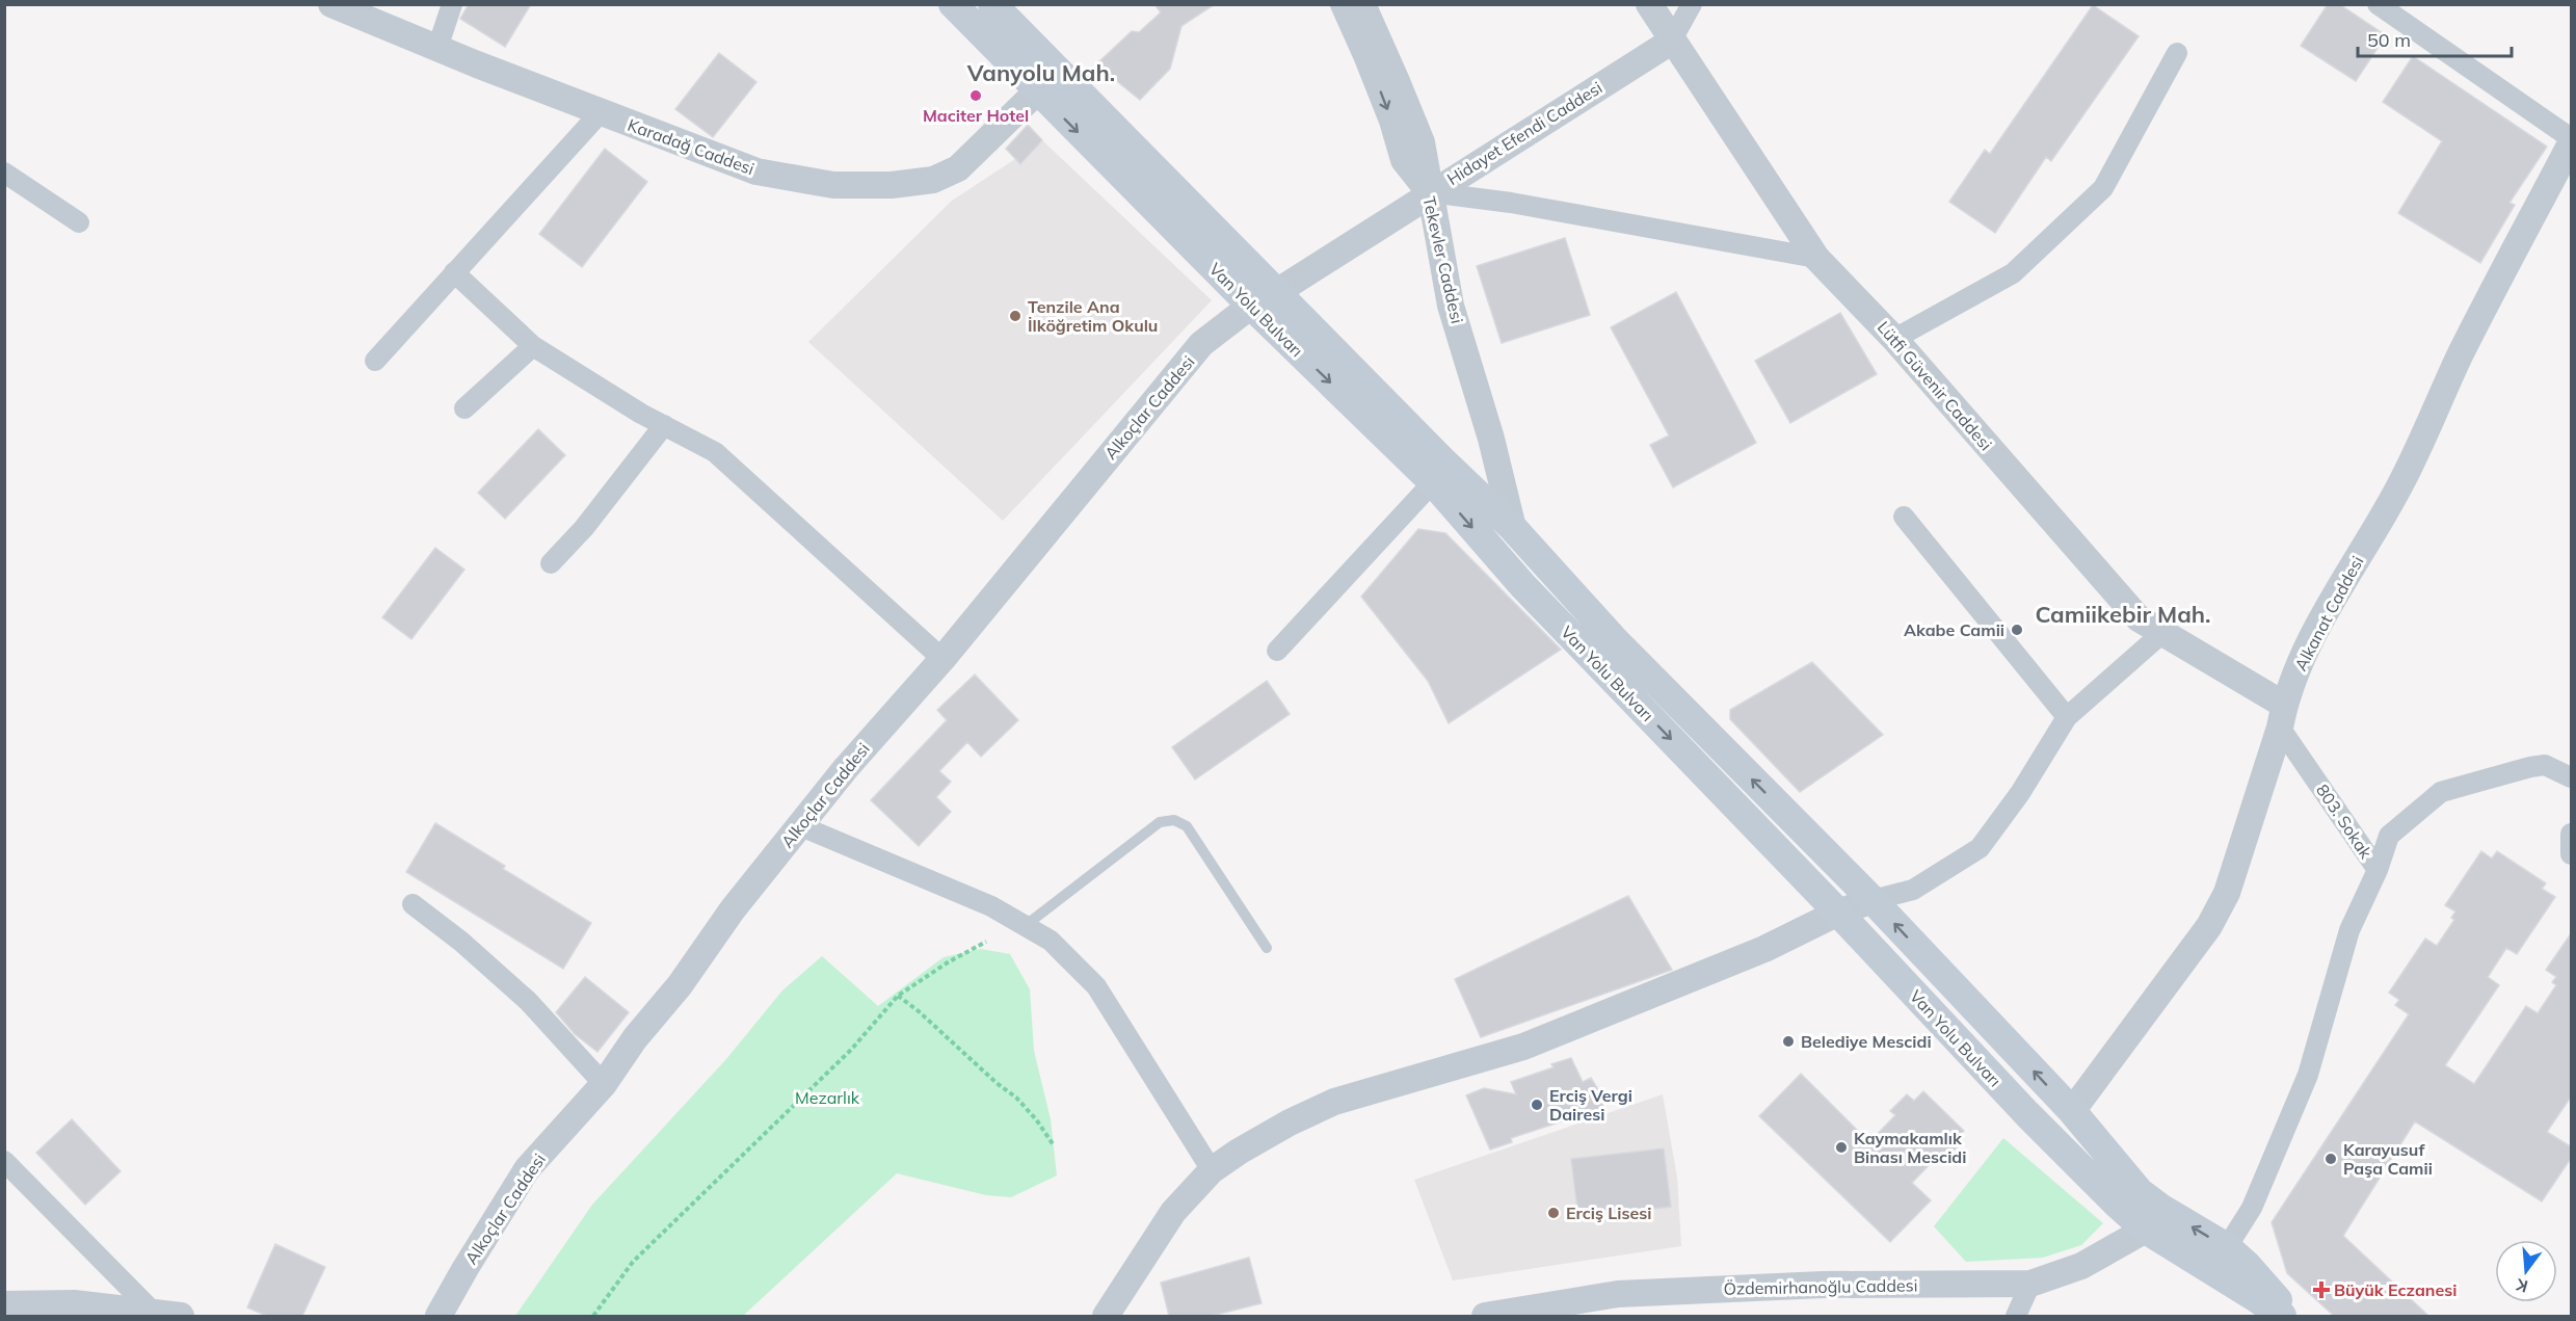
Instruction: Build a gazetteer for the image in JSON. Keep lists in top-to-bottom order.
{
  "streets": {
    "main road": ["Van Yolu Bulvarı"],
    "street": [
      "Hidayet Efendi Caddesi",
      "Karadağ Caddesi",
      "Tekevler Caddesi",
      "Lütfi Güvenir Caddesi",
      "Alkoçlar Caddesi",
      "Alkanat Caddesi",
      "803. Sokak",
      "Özdemirhanoğlu Caddesi"
    ]
  },
  "crossings": [
    ["Hidayet Efendi Caddesi", "Tekevler Caddesi"],
    ["Hidayet Efendi Caddesi", "Van Yolu Bulvarı"],
    ["Hidayet Efendi Caddesi", "Lütfi Güvenir Caddesi"],
    ["Hidayet Efendi Caddesi", "Alkoçlar Caddesi"],
    ["Karadağ Caddesi", "Van Yolu Bulvarı"],
    ["Van Yolu Bulvarı", "Alkoçlar Caddesi"],
    ["Van Yolu Bulvarı", "Özdemirhanoğlu Caddesi"],
    ["Lütfi Güvenir Caddesi", "Alkanat Caddesi"],
    ["Lütfi Güvenir Caddesi", "803. Sokak"],
    ["Alkanat Caddesi", "803. Sokak"]
  ],
  "districts": ["Vanyolu Mah.", "Camiikebir Mah."],
  "parks": ["Mezarlık"],
  "places": {
    "other": [
      "Maciter Hotel",
      "Tenzile Ana İlköğretim Okulu",
      "Akabe Camii",
      "Belediye Mescidi",
      "Erciş Vergi Dairesi",
      "Kaymakamlık Binası Mescidi",
      "Karayusuf Paşa Camii",
      "Erciş Lisesi"
    ],
    "health": ["Büyük Eczanesi"]
  },
  "scale_bar": "50 m",
  "north": "bottom"
}
